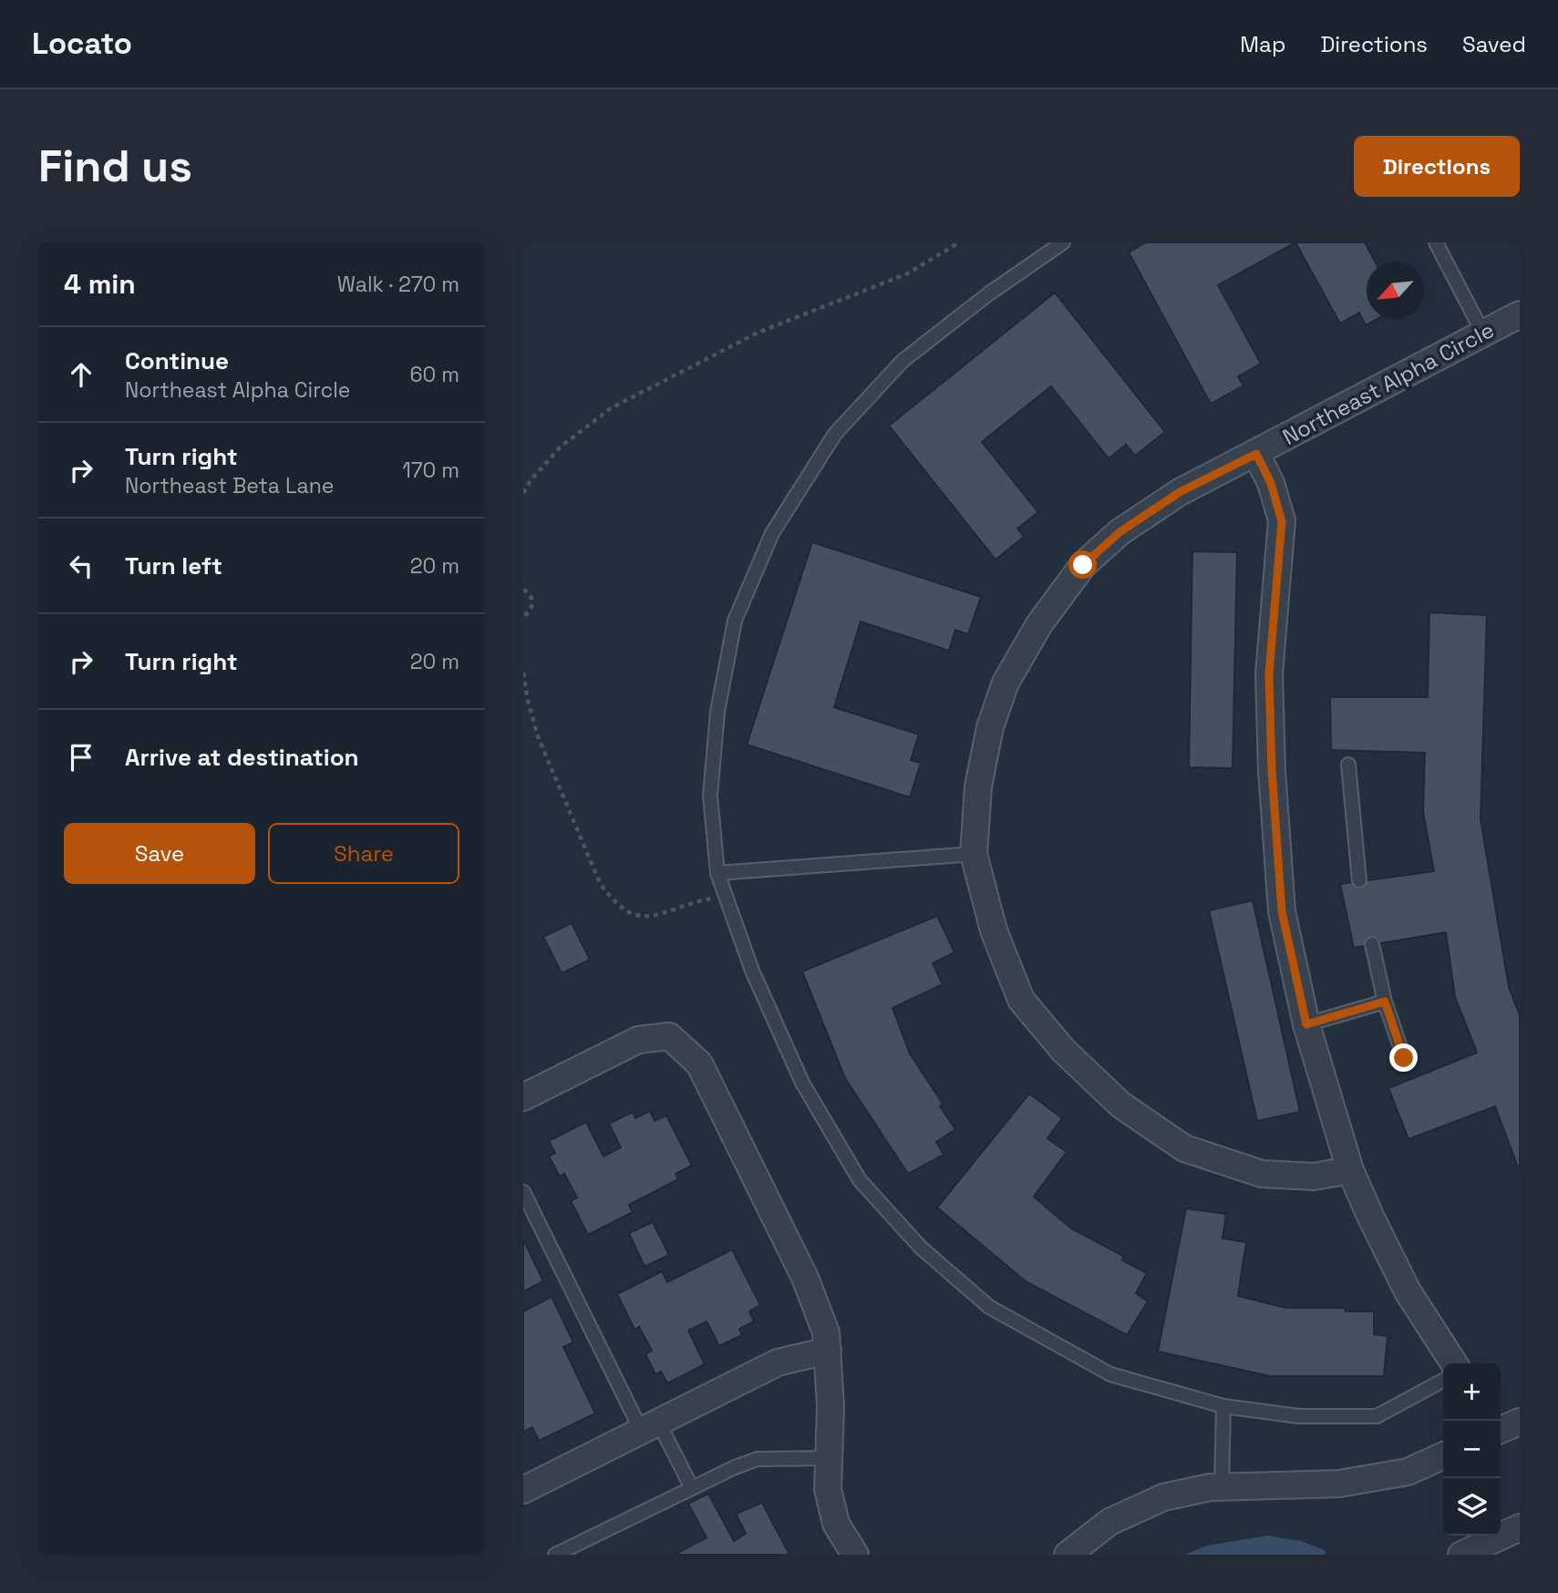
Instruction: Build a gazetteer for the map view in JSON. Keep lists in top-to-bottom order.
{
  "streets": {
    "street": ["Northeast Alpha Circle"]
  },
  "north": "bottom left",
  "page": {
    "header": "Locato",
    "nav": ["Map", "Directions", "Saved"],
    "buttons": [
      "Directions",
      ["Save", "Share"]
    ],
    "title": "Find us",
    "heading": ["4 min", "Walk · 270 m"],
    "list": [
      ["Continue", "Northeast Alpha Circle", "60 m"],
      ["Turn right", "Northeast Beta Lane", "170 m"],
      ["Turn left", "20 m"],
      ["Turn right", "20 m"],
      "Arrive at destination"
    ],
    "map_buttons": ["+", "−"]
  }
}
